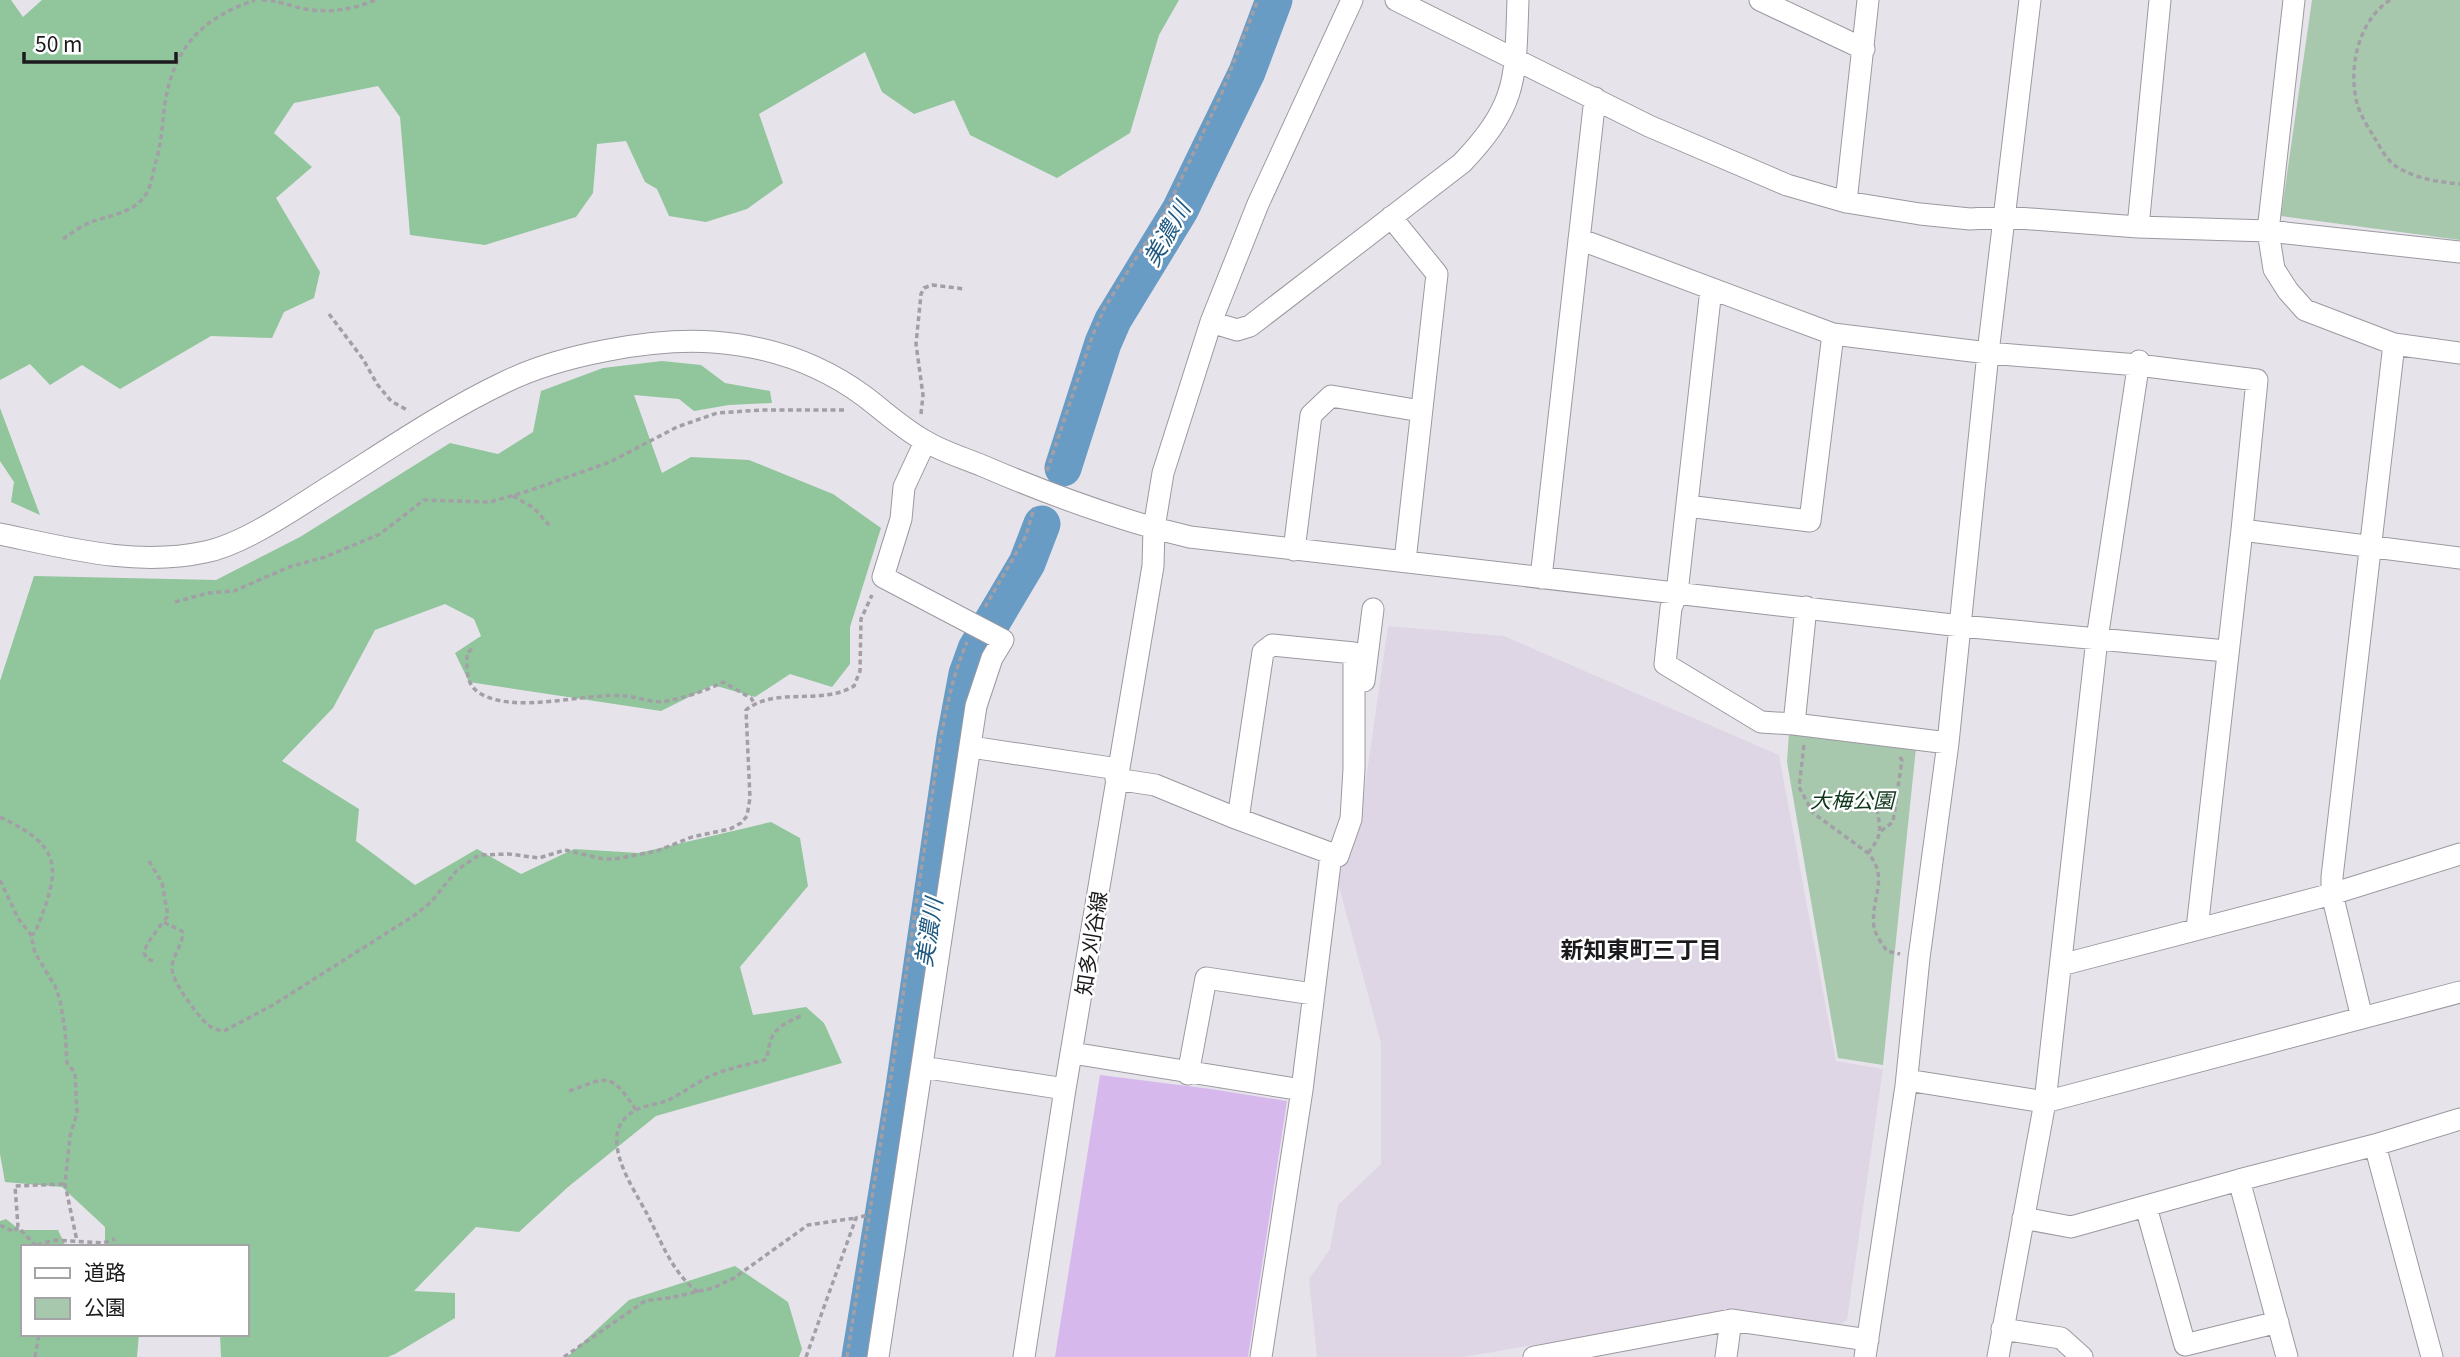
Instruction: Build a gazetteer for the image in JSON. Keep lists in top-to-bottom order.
{
  "streets": {
    "street": ["知多刈谷線"]
  },
  "districts": ["新知東町三丁目"],
  "water": ["美濃川"],
  "parks": ["大梅公園"],
  "legend": ["道路", "公園"],
  "scale_bar": "50 m"
}
